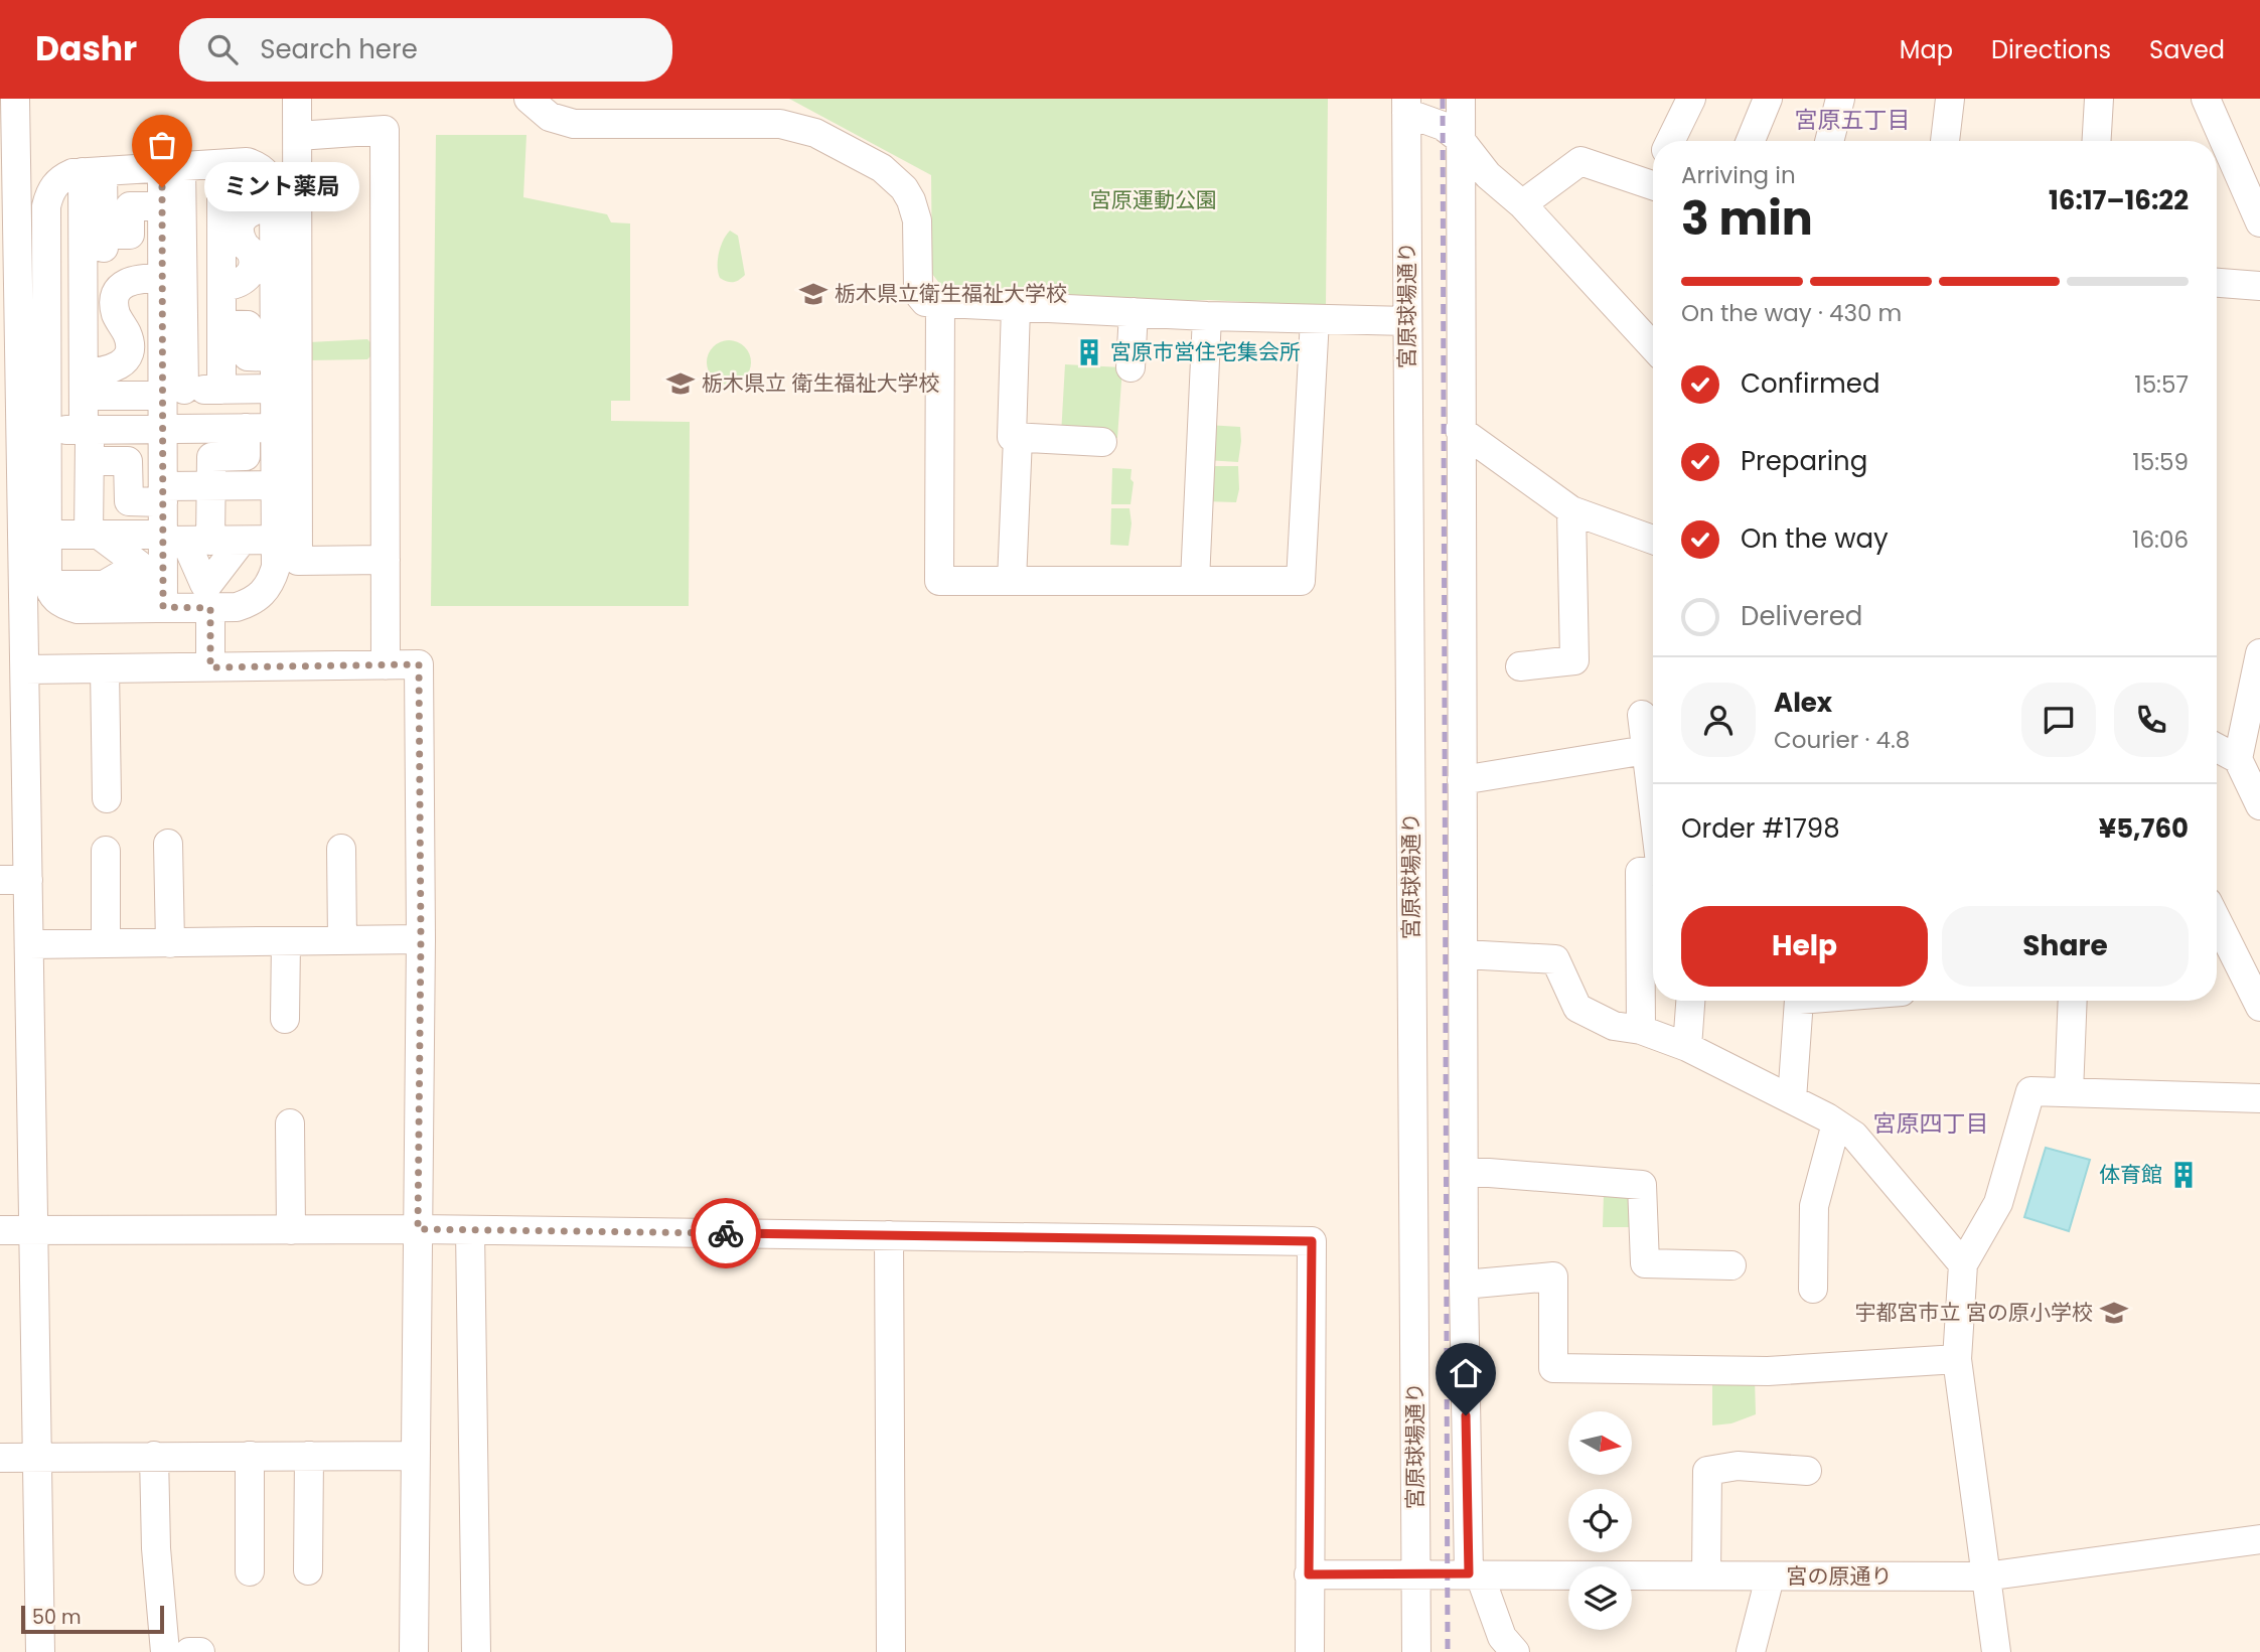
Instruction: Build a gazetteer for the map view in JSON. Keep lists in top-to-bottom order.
{
  "streets": {
    "street": ["宮原球場通り", "宮の原通り"]
  },
  "crossings": [
    ["宮原球場通り", "宮の原通り"]
  ],
  "districts": ["宮原五丁目", "宮原四丁目"],
  "parks": ["宮原運動公園"],
  "places": {
    "other": ["ミント薬局"],
    "school or university": ["栃木県立衛生福祉大学校", "栃木県立 衛生福祉大学校", "宇都宮市立 宮の原小学校"],
    "building": ["宮原市営住宅集会所", "体育館"]
  },
  "scale_bar": "50 m",
  "north": "right",
  "page": {
    "header": "Dashr",
    "search": "Search here",
    "nav": ["Map", "Directions", "Saved"],
    "heading": ["3 min", "Arriving in", "16:17–16:22"],
    "panel": [
      "Alex",
      "Courier · 4.8",
      "Order #1798",
      "¥5,760"
    ],
    "bubble": "ミント薬局",
    "bar": "On the way · 430 m",
    "list": [
      ["Confirmed", "15:57"],
      ["Preparing", "15:59"],
      ["On the way", "16:06"],
      "Delivered"
    ],
    "buttons": ["Help", "Share"],
    "scale": "50 m"
  }
}
